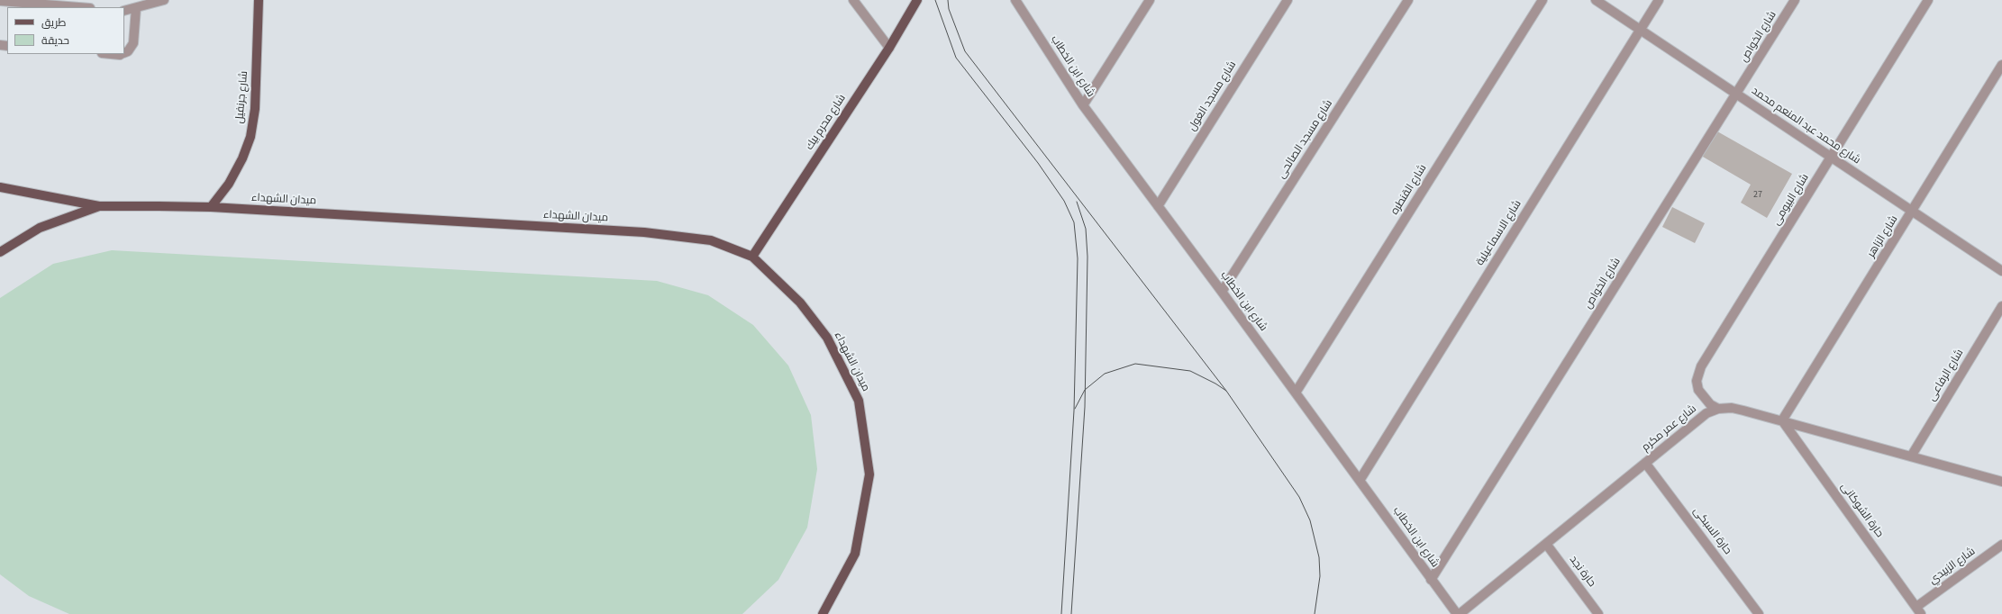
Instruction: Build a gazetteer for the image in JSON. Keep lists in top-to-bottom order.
{
  "streets": {
    "main road": ["شارع جرنفيل", "شارع محرم بيك", "ميدان الشهداء"],
    "street": [
      "شارع الخواص",
      "شارع ابن الخطاب",
      "شارع مسجد الغول",
      "شارع محمد عبد المنعم محمد",
      "شارع مسجد الصالحى",
      "شارع القنطره",
      "شارع البيومى",
      "شارع الاسماعيلية",
      "شارع الزاهر",
      "شارع الرفاعى",
      "شارع عمر مكرم",
      "حارة الشوكانى",
      "حارة السبكى",
      "شارع الزبيدي",
      "حارة نجد"
    ]
  },
  "crossings": [
    ["شارع الخواص", "شارع ابن الخطاب"],
    ["شارع الخواص", "شارع محمد عبد المنعم محمد"],
    ["شارع ابن الخطاب", "شارع مسجد الغول"],
    ["شارع ابن الخطاب", "شارع مسجد الصالحى"],
    ["شارع ابن الخطاب", "شارع القنطره"],
    ["شارع ابن الخطاب", "شارع الاسماعيلية"],
    ["شارع جرنفيل", "ميدان الشهداء"],
    ["شارع محرم بيك", "ميدان الشهداء"],
    ["شارع محمد عبد المنعم محمد", "شارع البيومى"],
    ["شارع محمد عبد المنعم محمد", "شارع الاسماعيلية"],
    ["شارع محمد عبد المنعم محمد", "شارع الزاهر"],
    ["شارع البيومى", "شارع عمر مكرم"],
    ["شارع الزاهر", "شارع عمر مكرم"],
    ["شارع الزاهر", "حارة الشوكانى"],
    ["شارع الرفاعى", "شارع عمر مكرم"],
    ["شارع عمر مكرم", "حارة الشوكانى"],
    ["شارع عمر مكرم", "حارة السبكى"],
    ["شارع عمر مكرم", "حارة نجد"],
    ["حارة الشوكانى", "شارع الزبيدي"]
  ],
  "house_numbers": ["27"],
  "legend": ["طريق", "حديقة"]
}
